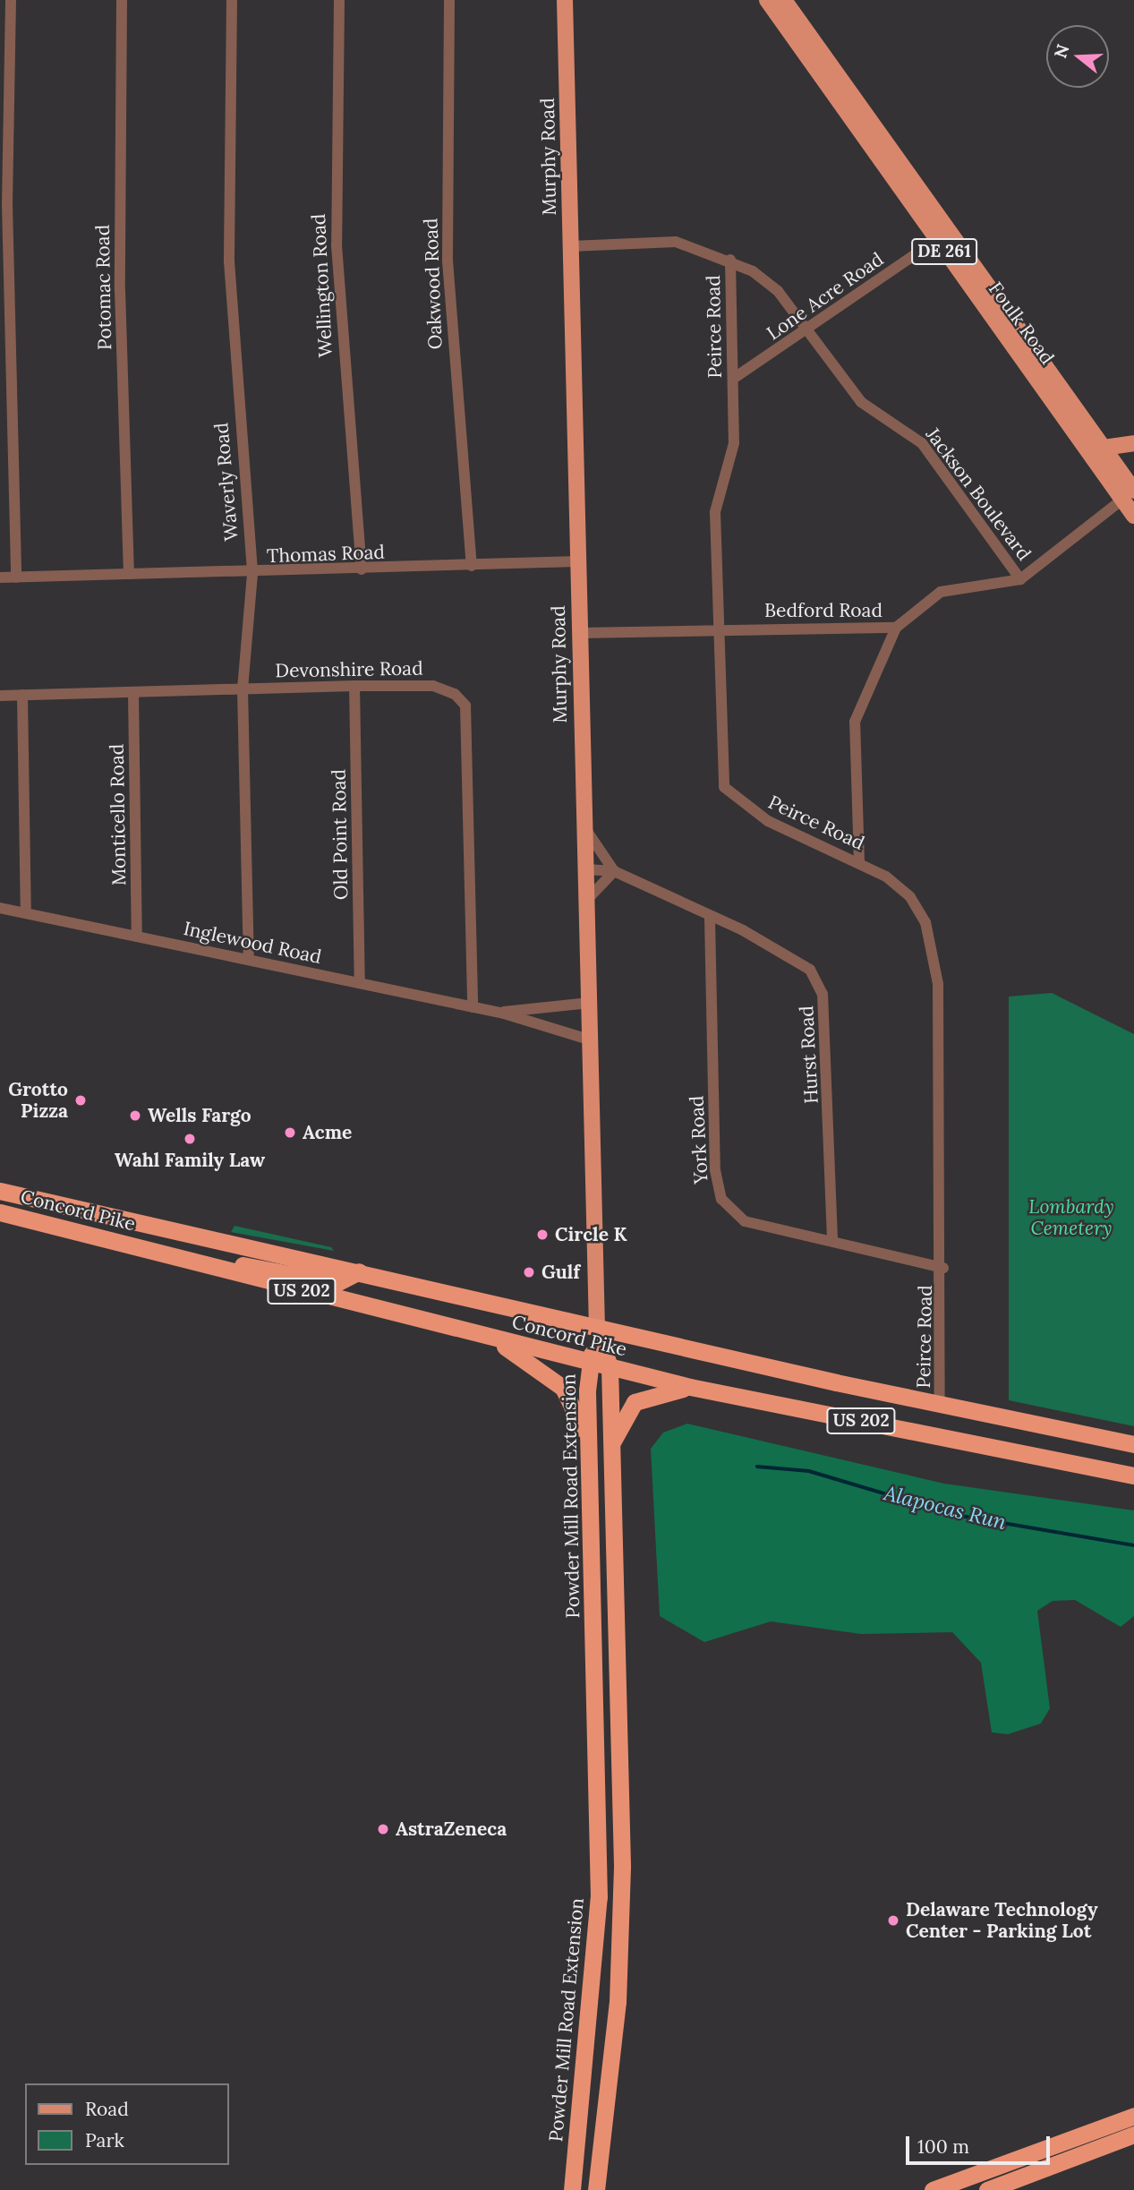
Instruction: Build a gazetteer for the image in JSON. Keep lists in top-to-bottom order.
{
  "streets": {
    "highway": ["Concord Pike", "US 202", "Powder Mill Road Extension"],
    "main road": ["Murphy Road", "DE 261", "Foulk Road"],
    "street": [
      "Oakwood Road",
      "Wellington Road",
      "Potomac Road",
      "Lone Acre Road",
      "Peirce Road",
      "Waverly Road",
      "Jackson Boulevard",
      "Thomas Road",
      "Bedford Road",
      "Devonshire Road",
      "Monticello Road",
      "Old Point Road",
      "Inglewood Road",
      "Hurst Road",
      "York Road"
    ]
  },
  "crossings": [
    ["Murphy Road", "Jackson Boulevard"],
    ["Murphy Road", "Thomas Road"],
    ["Murphy Road", "Bedford Road"],
    ["Murphy Road", "Inglewood Road"],
    ["Murphy Road", "Hurst Road"],
    ["Murphy Road", "Concord Pike"],
    ["Murphy Road", "Powder Mill Road Extension"],
    ["Oakwood Road", "Thomas Road"],
    ["Wellington Road", "Thomas Road"],
    ["Potomac Road", "Thomas Road"],
    ["Lone Acre Road", "Foulk Road"],
    ["Lone Acre Road", "Peirce Road"],
    ["Lone Acre Road", "Jackson Boulevard"],
    ["Foulk Road", "Bedford Road"],
    ["Peirce Road", "Jackson Boulevard"],
    ["Peirce Road", "Bedford Road"],
    ["Peirce Road", "York Road"],
    ["Peirce Road", "Concord Pike"],
    ["Waverly Road", "Thomas Road"],
    ["Waverly Road", "Devonshire Road"],
    ["Waverly Road", "Inglewood Road"],
    ["Jackson Boulevard", "Bedford Road"],
    ["Devonshire Road", "Monticello Road"],
    ["Devonshire Road", "Old Point Road"],
    ["Devonshire Road", "Inglewood Road"],
    ["Monticello Road", "Inglewood Road"],
    ["Old Point Road", "Inglewood Road"],
    ["Hurst Road", "York Road"],
    ["Concord Pike", "Powder Mill Road Extension"]
  ],
  "water": ["Alapocas Run"],
  "parks": ["Lombardy Cemetery"],
  "places": [
    "Grotto Pizza",
    "Wells Fargo",
    "Acme",
    "Wahl Family Law",
    "Circle K",
    "Gulf",
    "AstraZeneca",
    "Delaware Technology Center - Parking Lot"
  ],
  "legend": ["Road", "Park"],
  "scale_bar": "100 m",
  "north": "left"
}
